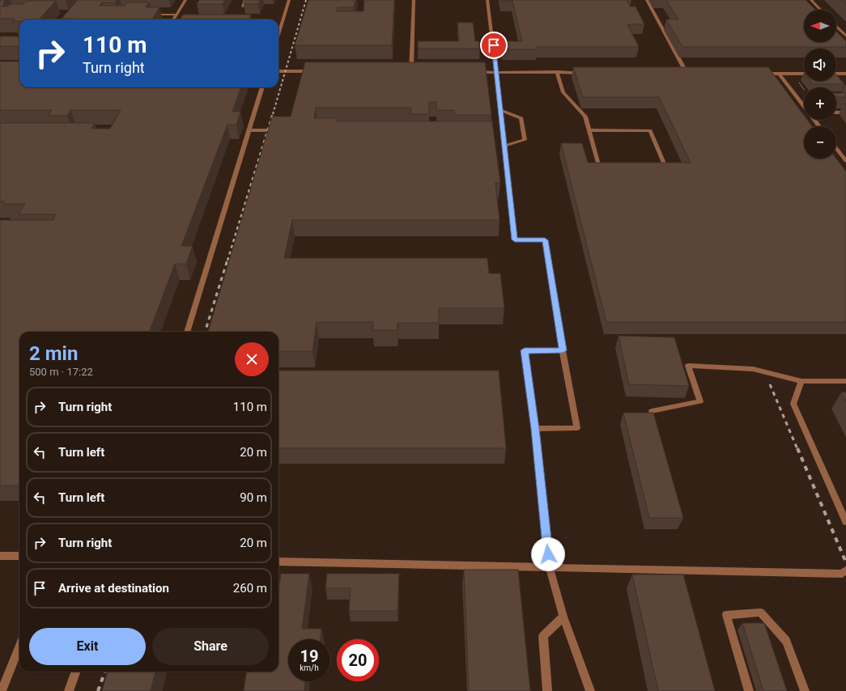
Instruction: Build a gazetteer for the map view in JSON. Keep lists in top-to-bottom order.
{
  "north": "left",
  "page": {
    "map_buttons": ["+", "−"],
    "turn": ["110 m", "Turn right"],
    "heading": ["2 min", "500 m · 17:22"],
    "list": [
      {
        "name": "Turn right",
        "value": "110 m"
      },
      {
        "name": "Turn left",
        "value": "20 m"
      },
      {
        "name": "Turn left",
        "value": "90 m"
      },
      {
        "name": "Turn right",
        "value": "20 m"
      },
      {
        "name": "Arrive at destination",
        "value": "260 m"
      }
    ],
    "buttons": ["Exit", "Share"],
    "speed": "19 km/h",
    "limit": "20"
  }
}
